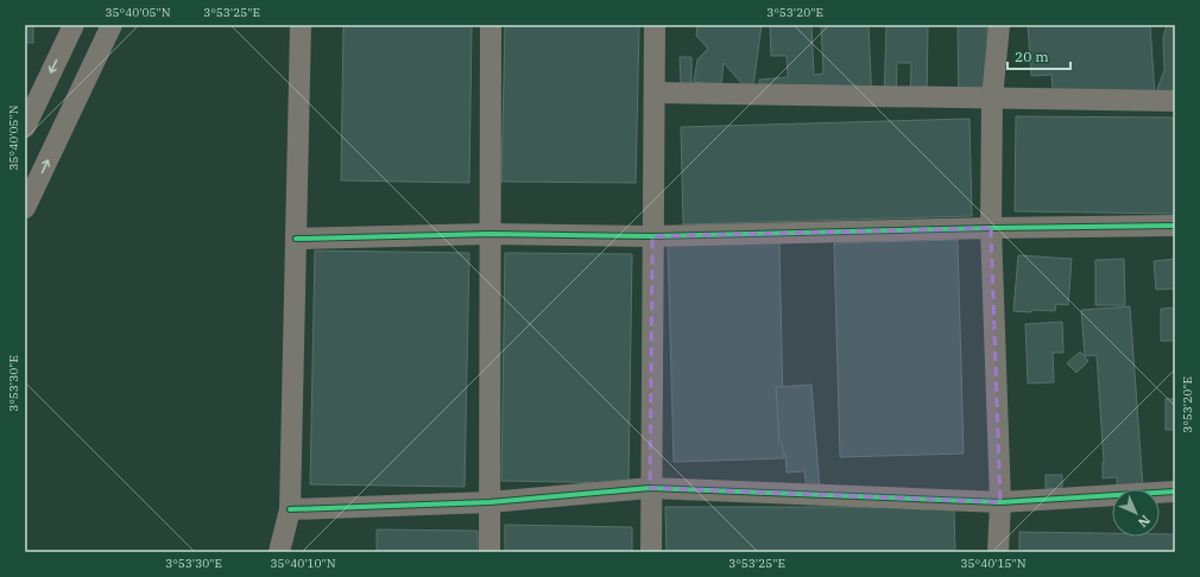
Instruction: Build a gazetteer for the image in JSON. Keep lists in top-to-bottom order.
{
  "scale_bar": "20 m",
  "north": "bottom right",
  "coordinates": [
    "35°40'05\"N",
    "3°53'25\"E",
    "3°53'20\"E",
    "3°53'30\"E",
    "35°40'10\"N",
    "35°40'15\"N"
  ]
}
